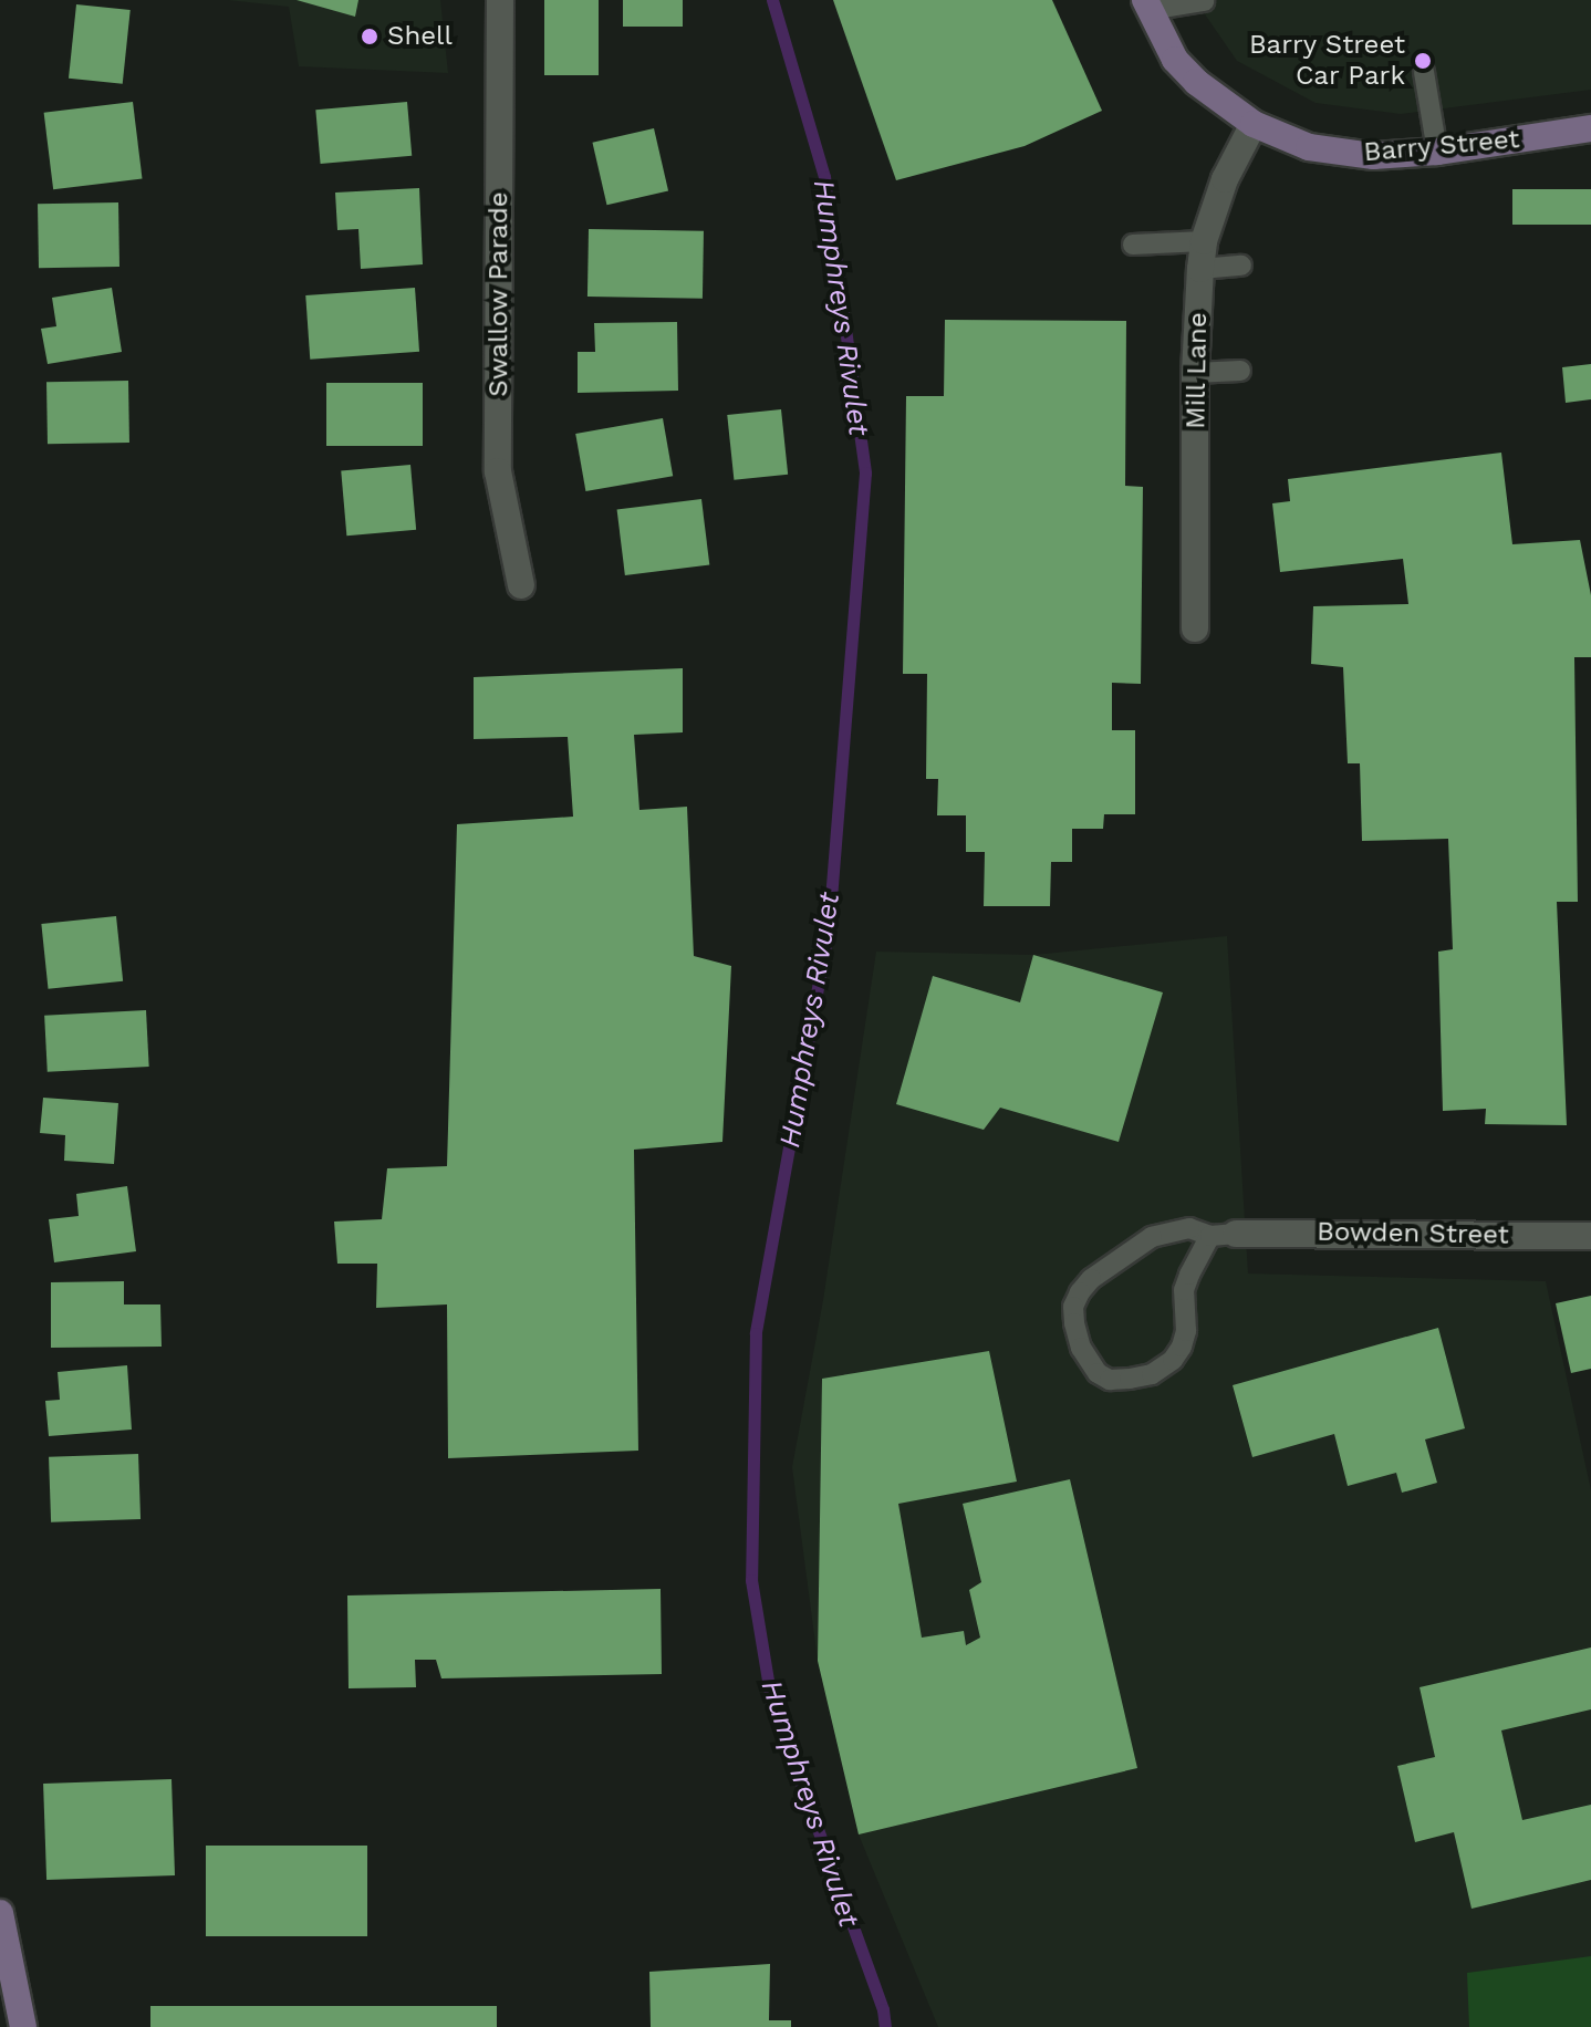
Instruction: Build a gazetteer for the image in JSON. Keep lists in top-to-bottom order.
{
  "streets": {
    "street": [
      "Barry Street",
      "Swallow Parade",
      "Mill Lane",
      "Bowden Street"
    ]
  },
  "crossings": [
    ["Barry Street", "Mill Lane"]
  ],
  "water": ["Humphreys Rivulet"],
  "places": ["Shell", "Barry Street Car Park"]
}
